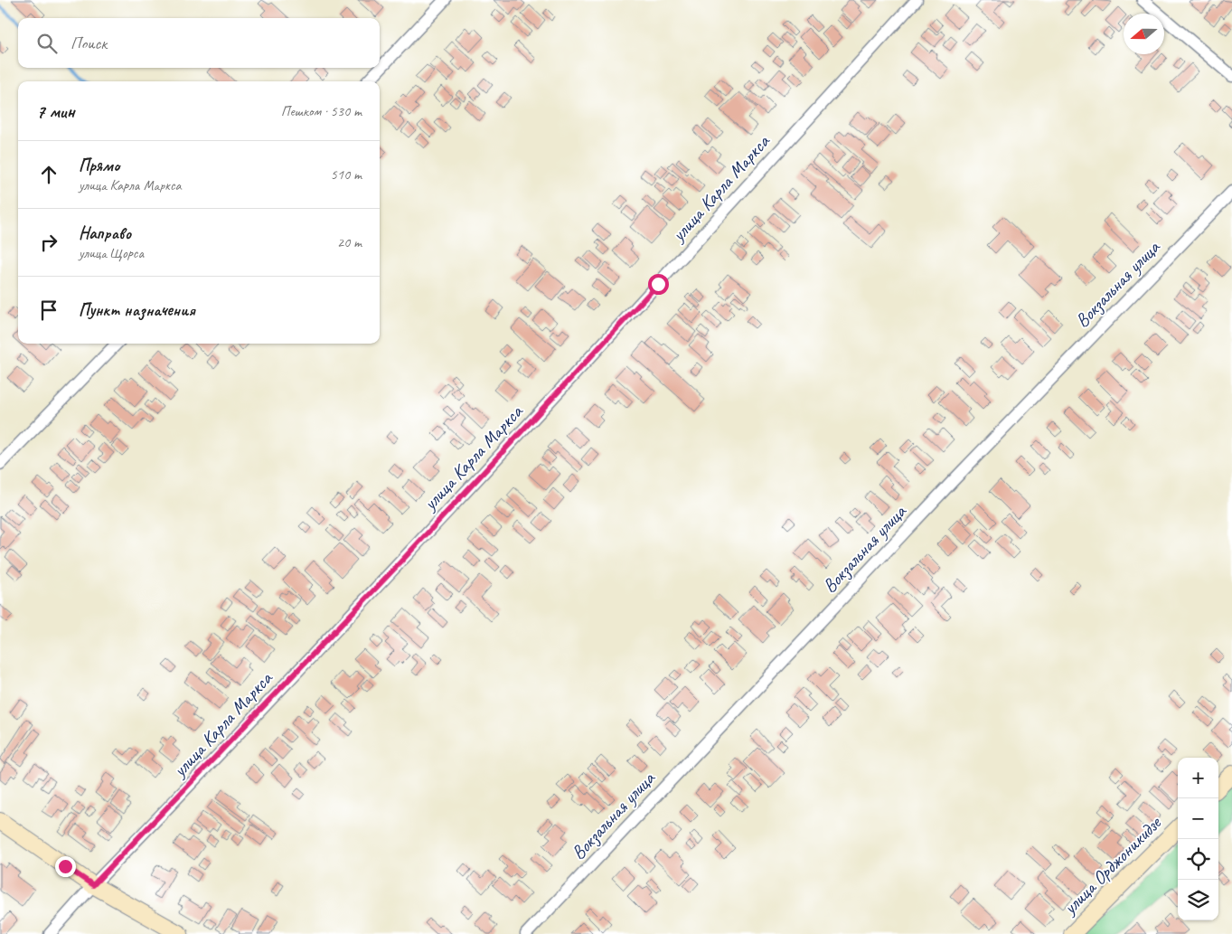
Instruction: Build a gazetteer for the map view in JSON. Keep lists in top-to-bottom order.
{
  "streets": {
    "main road": ["улица Орджоникидзе"],
    "street": ["улица Карла Маркса", "Вокзальная улица"]
  },
  "north": "left",
  "page": {
    "search": "Поиск",
    "heading": ["7 мин", "Пешком · 530 m"],
    "list": [
      ["Прямо", "улица Карла Маркса", "510 m"],
      ["Направо", "улица Щорса", "20 m"],
      "Пункт назначения"
    ],
    "map_buttons": ["+", "−"]
  }
}
